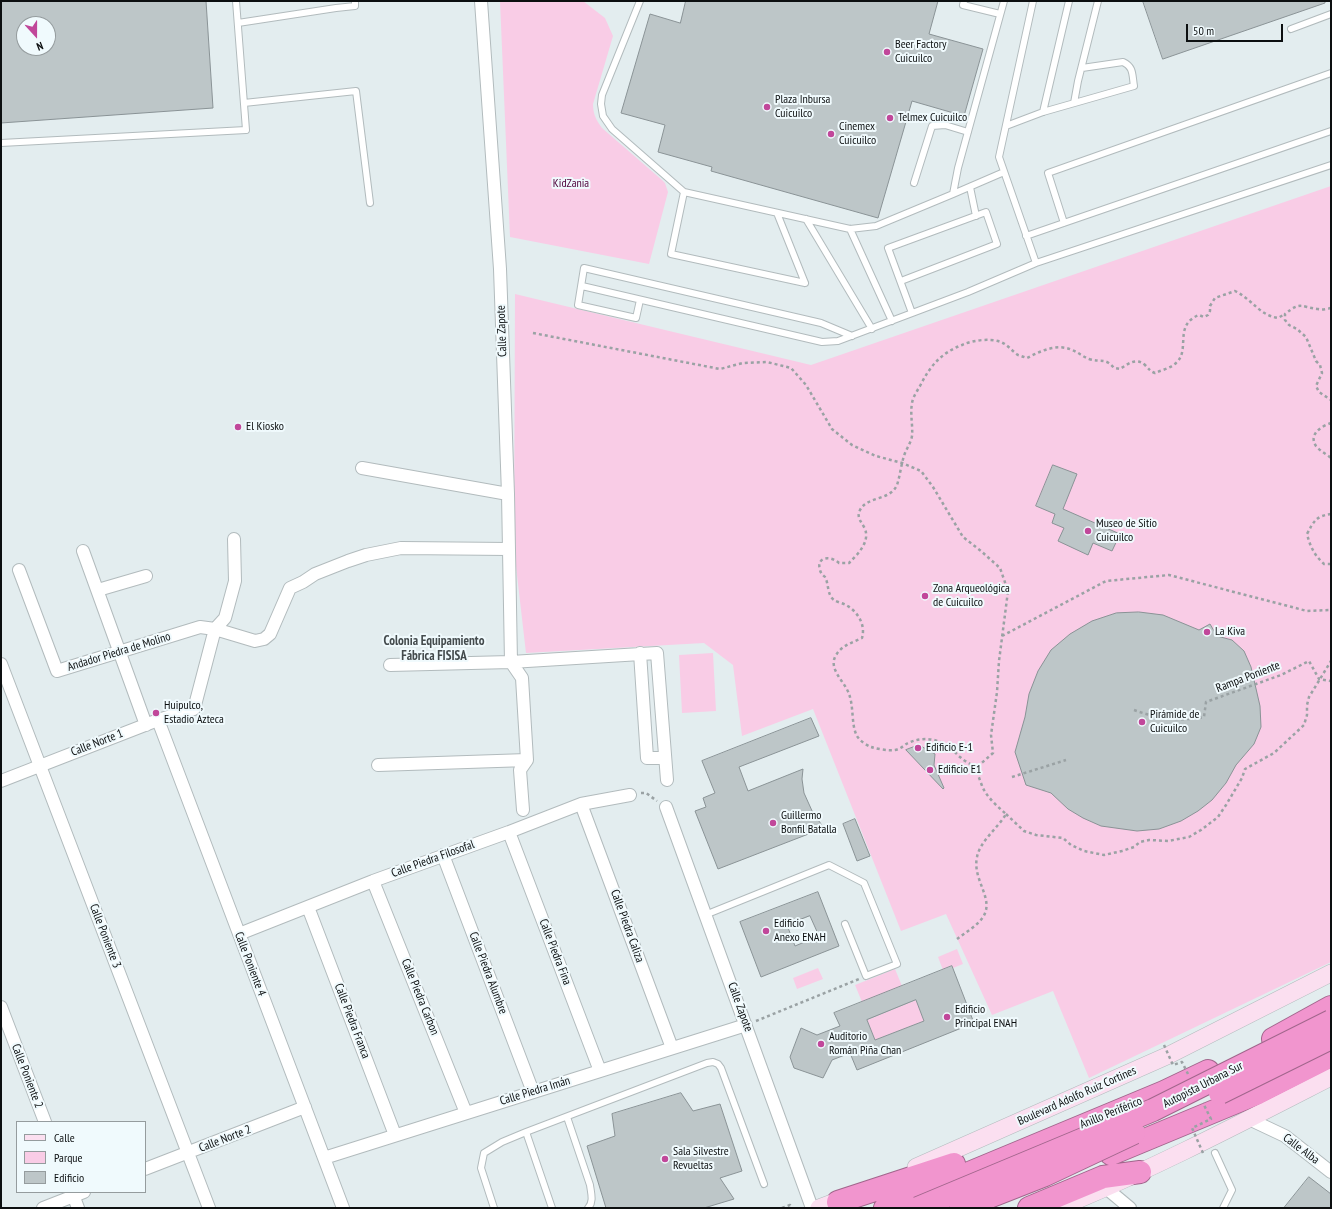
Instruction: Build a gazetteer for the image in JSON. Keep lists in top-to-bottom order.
{
  "streets": {
    "highway": ["Autopista Urbana Sur", "Anillo Periférico"],
    "main road": ["Boulevard Adolfo Ruiz Cortines"],
    "street": [
      "Calle Zapote",
      "Andador Piedra de Molino",
      "Calle Norte 1",
      "Calle Piedra Filosofal",
      "Calle Piedra Caliza",
      "Calle Poniente 3",
      "Calle Piedra Fina",
      "Calle Poniente 4",
      "Calle Piedra Alumbre",
      "Calle Piedra Carbon",
      "Calle Piedra Franca",
      "Calle Poniente 2",
      "Calle Piedra Imán",
      "Calle Norte 2",
      "Calle Alba"
    ],
    "path": ["Rampa Poniente"]
  },
  "crossings": [
    ["Calle Zapote", "Andador Piedra de Molino"],
    ["Calle Zapote", "Calle Piedra Imán"],
    ["Andador Piedra de Molino", "Calle Norte 1"],
    ["Andador Piedra de Molino", "Calle Poniente 4"],
    ["Calle Norte 1", "Calle Poniente 3"],
    ["Calle Norte 1", "Calle Poniente 4"],
    ["Calle Piedra Filosofal", "Calle Piedra Caliza"],
    ["Calle Piedra Filosofal", "Calle Piedra Fina"],
    ["Calle Piedra Filosofal", "Calle Poniente 4"],
    ["Calle Piedra Filosofal", "Calle Piedra Alumbre"],
    ["Calle Piedra Filosofal", "Calle Piedra Carbon"],
    ["Calle Piedra Filosofal", "Calle Piedra Franca"],
    ["Calle Piedra Caliza", "Calle Piedra Imán"],
    ["Calle Poniente 3", "Calle Norte 2"],
    ["Calle Piedra Fina", "Calle Piedra Imán"],
    ["Calle Poniente 4", "Calle Piedra Imán"],
    ["Calle Poniente 4", "Calle Norte 2"],
    ["Calle Piedra Alumbre", "Calle Piedra Imán"],
    ["Calle Piedra Carbon", "Calle Piedra Imán"],
    ["Calle Piedra Franca", "Calle Piedra Imán"]
  ],
  "districts": ["Colonia Equipamiento Fábrica FISISA"],
  "parks": ["KidZania"],
  "places": [
    "Beer Factory Cuicuilco",
    "Plaza Inbursa Cuicuilco",
    "Telmex Cuicuilco",
    "Cinemex Cuicuilco",
    "El Kiosko",
    "Museo de Sitio Cuicuilco",
    "Zona Arqueológica de Cuicuilco",
    "La Kiva",
    "Huipulco, Estadio Azteca",
    "Pirámide de Cuicuilco",
    "Edificio E-1",
    "Edificio E1",
    "Guillermo Bonfil Batalla",
    "Edificio Anexo ENAH",
    "Edificio Principal ENAH",
    "Auditorio Román Piña Chan",
    "Sala Silvestre Revueltas"
  ],
  "legend": ["Calle", "Parque", "Edificio"],
  "scale_bar": "50 m",
  "north": "bottom"
}
